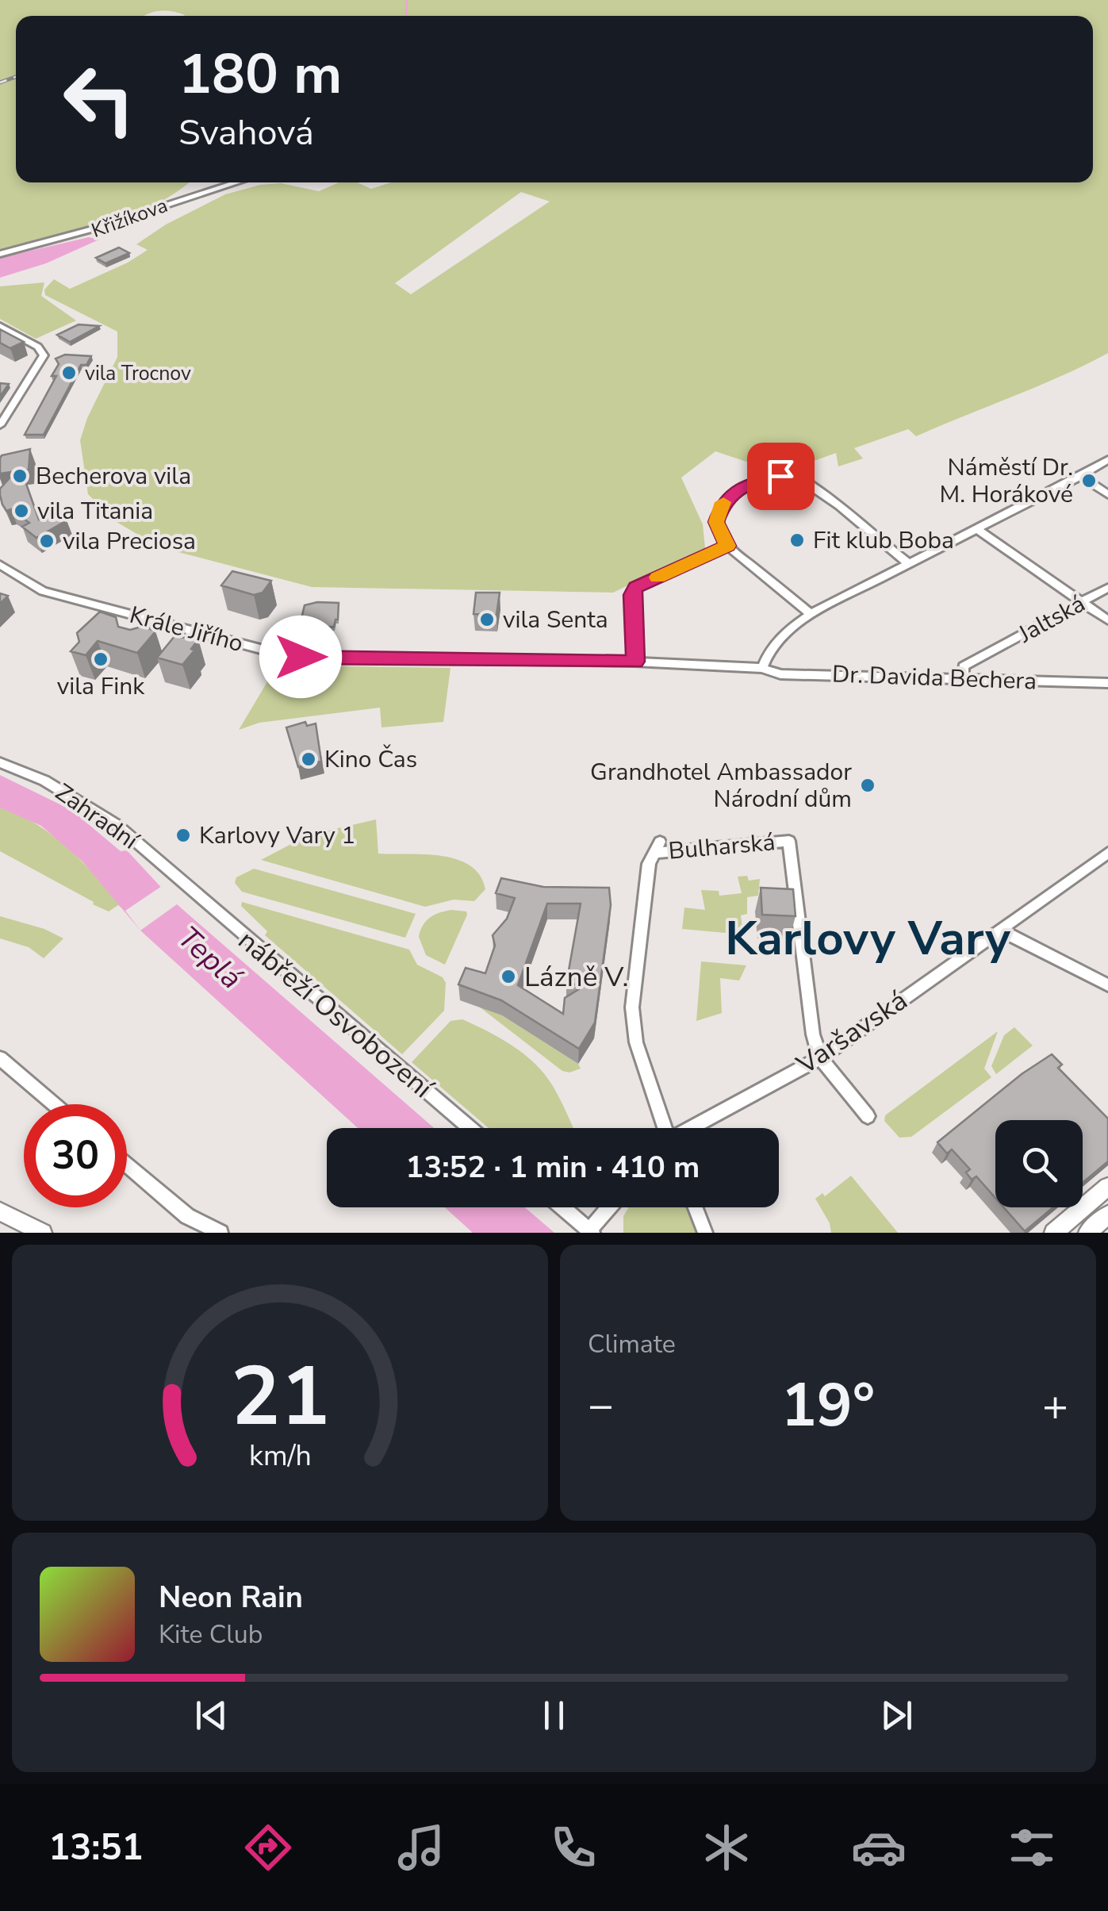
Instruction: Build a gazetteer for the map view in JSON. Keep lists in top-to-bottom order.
{
  "streets": {
    "street": [
      "Křižíkova",
      "Jaltská",
      "Krále Jiřího",
      "Dr. Davida Bechera",
      "Zahradní",
      "Bulharská",
      "nábřeží Osvobození",
      "Varšavská"
    ]
  },
  "crossings": [
    ["Jaltská", "Dr. Davida Bechera"],
    ["Krále Jiřího", "Dr. Davida Bechera"],
    ["Zahradní", "nábřeží Osvobození"],
    ["Bulharská", "Varšavská"]
  ],
  "districts": ["Karlovy Vary"],
  "water": ["Teplá"],
  "places": [
    "vila Trocnov",
    "Becherova vila",
    "Náměstí Dr. M. Horákové",
    "vila Titania",
    "Fit klub Boba",
    "vila Preciosa",
    "vila Senta",
    "vila Fink",
    "Kino Čas",
    "Grandhotel Ambassador Národní dům",
    "Karlovy Vary 1",
    "Lázně V."
  ],
  "page": {
    "turn": ["180 m", "Svahová"],
    "limit": "30",
    "trip": "13:52 · 1 min · 410 m",
    "tile": "Climate",
    "heat": ["−", "19°", "+"],
    "song": ["Neon Rain", "Kite Club"],
    "tabs": "13:51",
    "gauge": ["21", "km/h"]
  }
}
